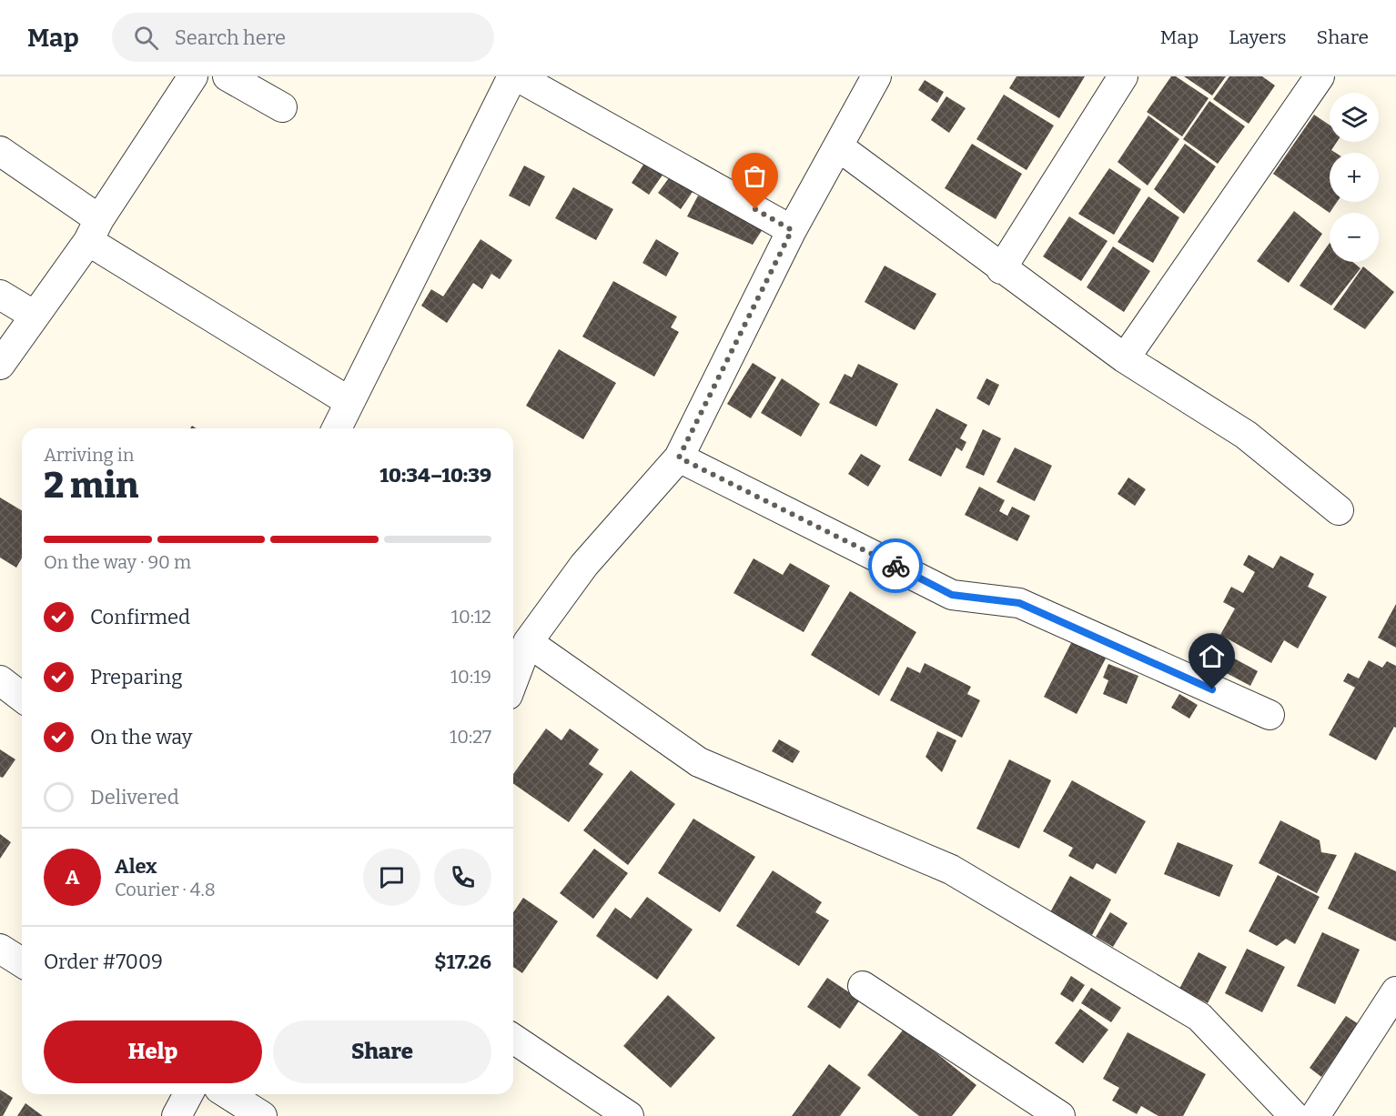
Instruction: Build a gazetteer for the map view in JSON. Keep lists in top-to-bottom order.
{
  "page": {
    "header": "Map",
    "search": "Search here",
    "nav": ["Map", "Layers", "Share"],
    "map_buttons": ["+", "−"],
    "heading": ["2 min", "Arriving in", "10:34–10:39"],
    "panel": [
      "Alex",
      "Courier · 4.8",
      "Order #7009",
      "$17.26"
    ],
    "bar": "On the way · 90 m",
    "list": [
      ["Confirmed", "10:12"],
      ["Preparing", "10:19"],
      ["On the way", "10:27"],
      "Delivered"
    ],
    "round": "A",
    "buttons": ["Help", "Share"]
  }
}
